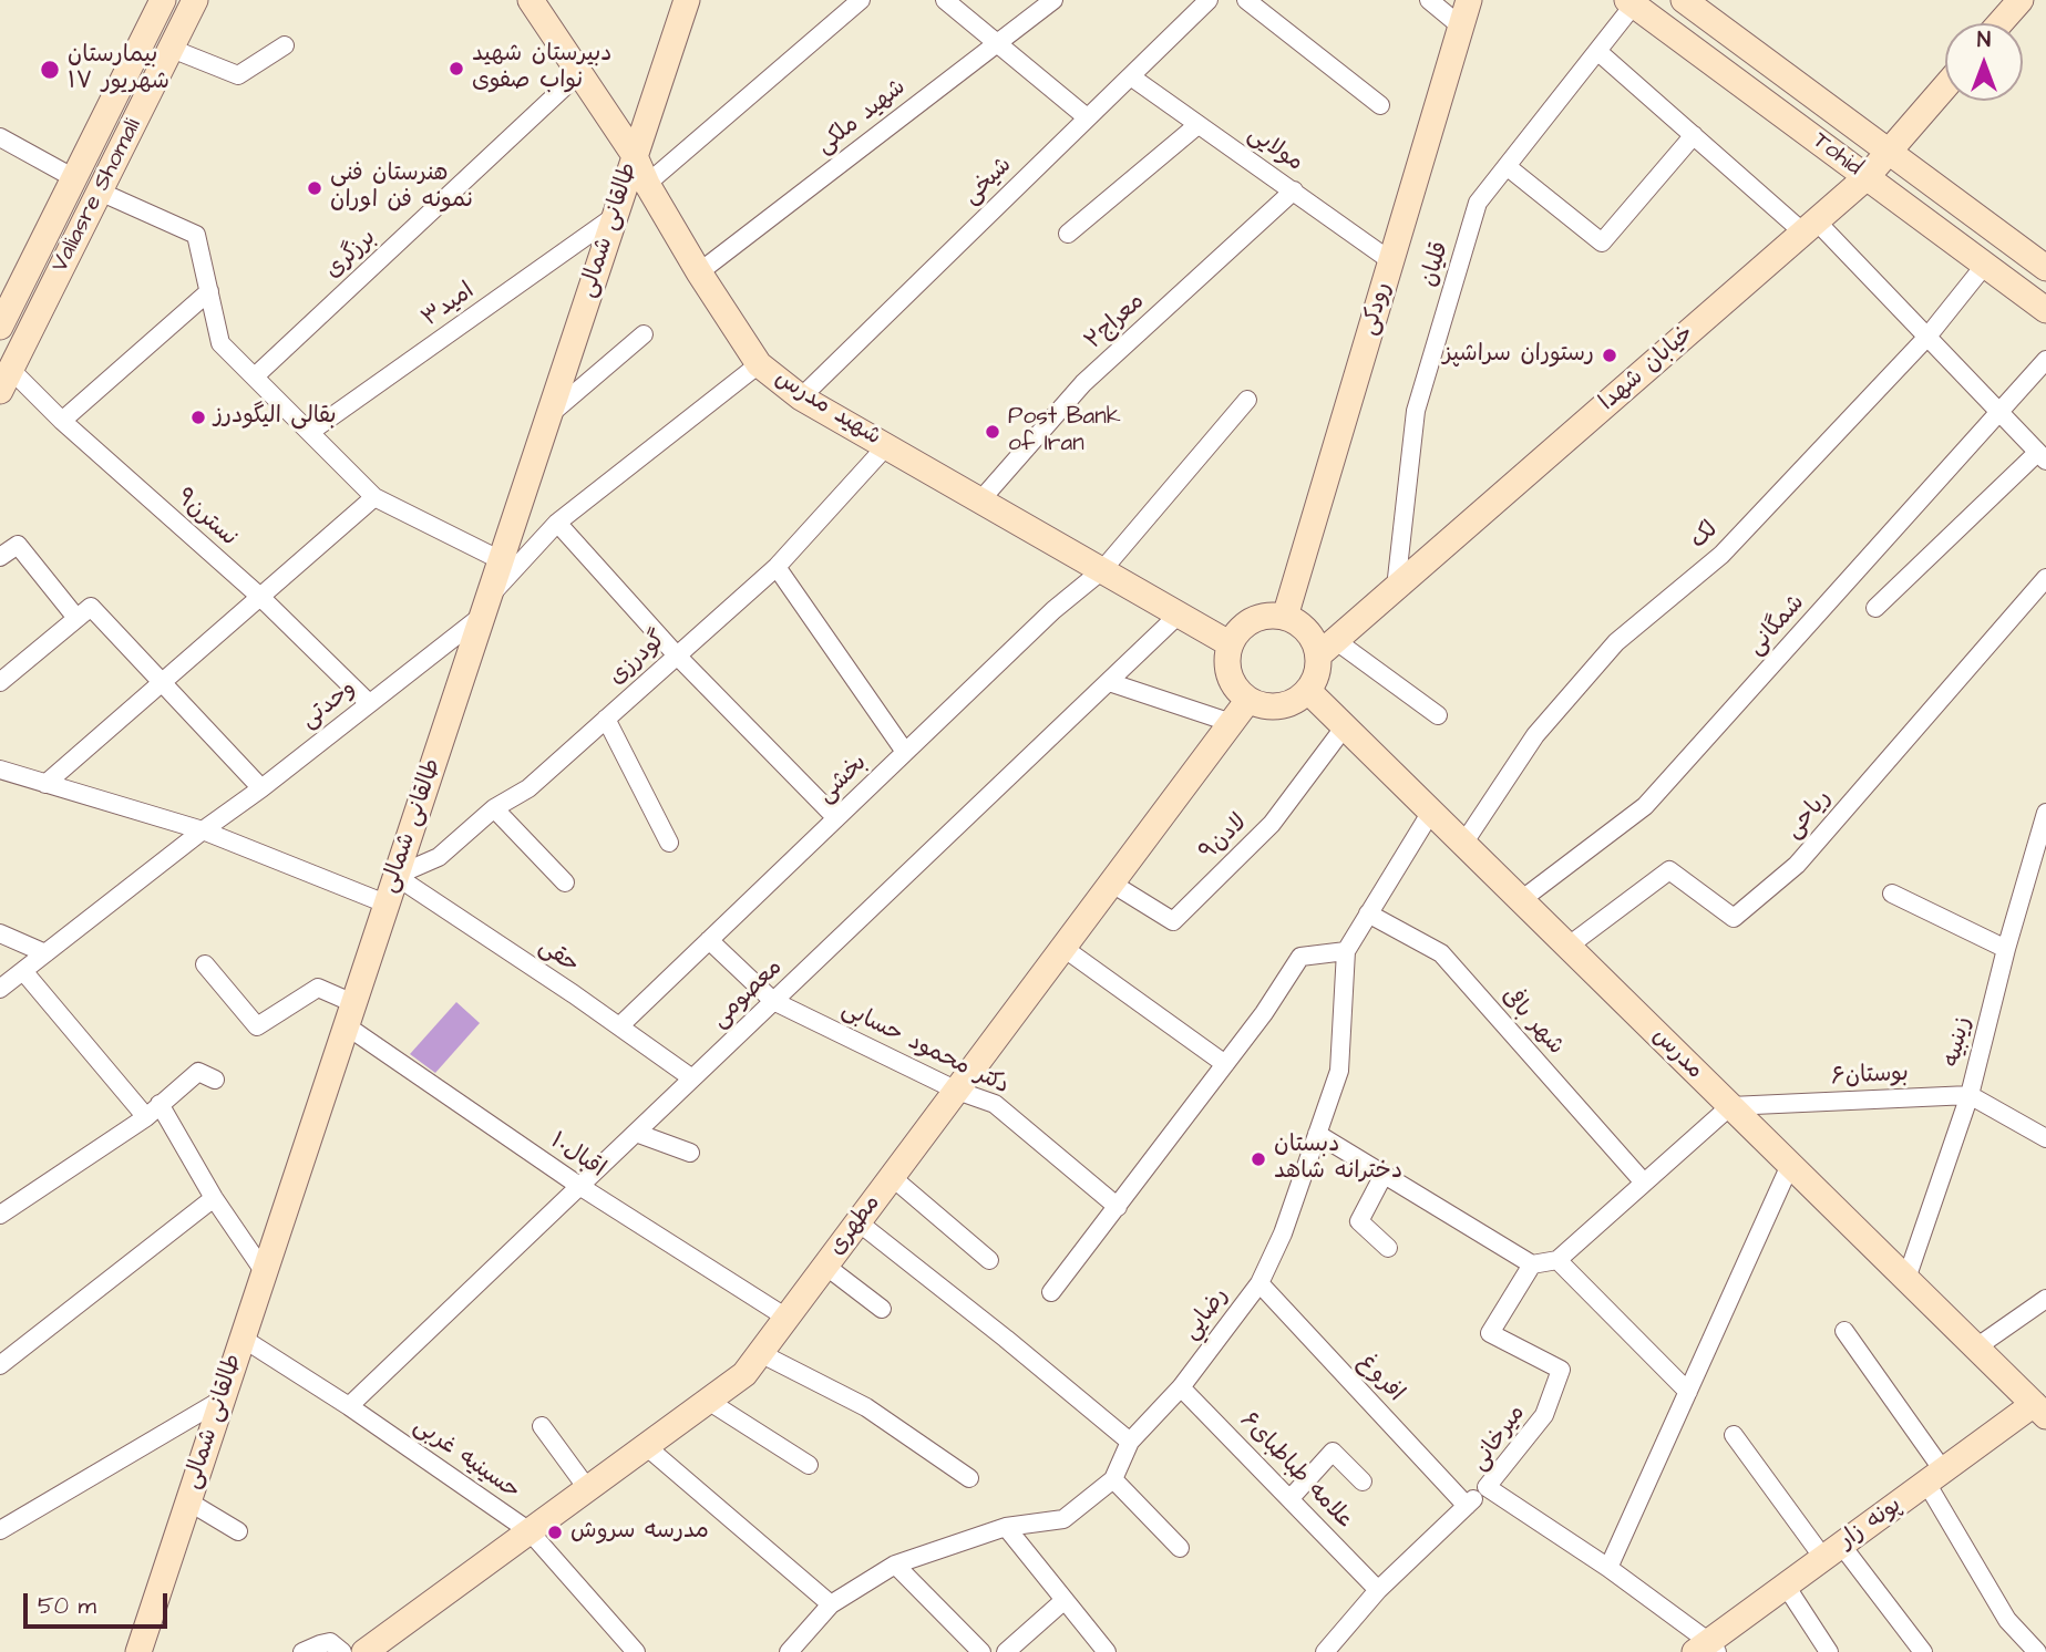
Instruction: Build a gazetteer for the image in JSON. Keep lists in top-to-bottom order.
{
  "streets": {
    "street": [
      "شهید ملکی",
      "مولایی",
      "Tohid",
      "شیخی",
      "Valiasre Shomali",
      "طالقانی شمالی",
      "برزگری",
      "قلیان",
      "امید۳",
      "رودکی",
      "معراج۲",
      "خیابان شهدا",
      "شهید مدرس",
      "نسترن۹",
      "لک",
      "شمگانی",
      "گودرزی",
      "وحدتی",
      "بخشی",
      "ریاحی",
      "لادن۹",
      "حقی",
      "معصومی",
      "شهر بافی",
      "زینبیه",
      "دکتر محمود حسابی",
      "مدرس",
      "بوستان۶",
      "اقبال۱۰",
      "مطهری",
      "رضایي",
      "افروغ",
      "میرخانی",
      "حسینیه غربی",
      "علامه طباطبای۶",
      "پونه زار"
    ]
  },
  "crossings": [
    ["شهید ملکی", "شهید مدرس"],
    ["مولایی", "شیخی"],
    ["مولایی", "رودکی"],
    ["مولایی", "معراج۲"],
    ["Tohid", "قلیان"],
    ["Tohid", "خیابان شهدا"],
    ["Tohid", "لک"],
    ["شیخی", "شهید مدرس"],
    ["Valiasre Shomali", "نسترن۹"],
    ["طالقانی شمالی", "امید۳"],
    ["طالقانی شمالی", "شهید مدرس"],
    ["طالقانی شمالی", "گودرزی"],
    ["طالقانی شمالی", "وحدتی"],
    ["طالقانی شمالی", "حقی"],
    ["طالقانی شمالی", "اقبال۱۰"],
    ["طالقانی شمالی", "حسینیه غربی"],
    ["برزگری", "شهید مدرس"],
    ["قلیان", "خیابان شهدا"],
    ["رودکی", "خیابان شهدا"],
    ["رودکی", "شهید مدرس"],
    ["رودکی", "مدرس"],
    ["رودکی", "مطهری"],
    ["معراج۲", "شهید مدرس"],
    ["خیابان شهدا", "شهید مدرس"],
    ["خیابان شهدا", "مدرس"],
    ["خیابان شهدا", "مطهری"],
    ["شهید مدرس", "گودرزی"],
    ["شهید مدرس", "وحدتی"],
    ["شهید مدرس", "بخشی"],
    ["شهید مدرس", "معصومی"],
    ["شهید مدرس", "مدرس"],
    ["شهید مدرس", "مطهری"],
    ["نسترن۹", "وحدتی"],
    ["لک", "مدرس"],
    ["شمگانی", "مدرس"],
    ["گودرزی", "حقی"],
    ["بخشی", "حقی"],
    ["بخشی", "دکتر محمود حسابی"],
    ["ریاحی", "مدرس"],
    ["لادن۹", "مدرس"],
    ["لادن۹", "مطهری"],
    ["حقی", "معصومی"],
    ["معصومی", "دکتر محمود حسابی"],
    ["معصومی", "اقبال۱۰"],
    ["معصومی", "حسینیه غربی"],
    ["شهر بافی", "رضایي"],
    ["زینبیه", "مدرس"],
    ["زینبیه", "بوستان۶"],
    ["دکتر محمود حسابی", "مطهری"],
    ["مدرس", "بوستان۶"],
    ["مدرس", "مطهری"],
    ["مدرس", "رضایي"],
    ["مدرس", "پونه زار"],
    ["اقبال۱۰", "مطهری"],
    ["مطهری", "حسینیه غربی"],
    ["رضایي", "افروغ"],
    ["رضایي", "علامه طباطبای۶"],
    ["میرخانی", "پونه زار"]
  ],
  "places": [
    "دبیرستان شهید نواب صفوی",
    "بیمارستان ۱۷ شهریور",
    "هنرستان فنی نمونه فن اوران",
    "رستوران سراشپز",
    "بقالی الیگودرز",
    "Post Bank of Iran",
    "دبستان دخترانه شاهد",
    "مدرسه سروش"
  ],
  "scale_bar": "50 m",
  "north": "top"
}
